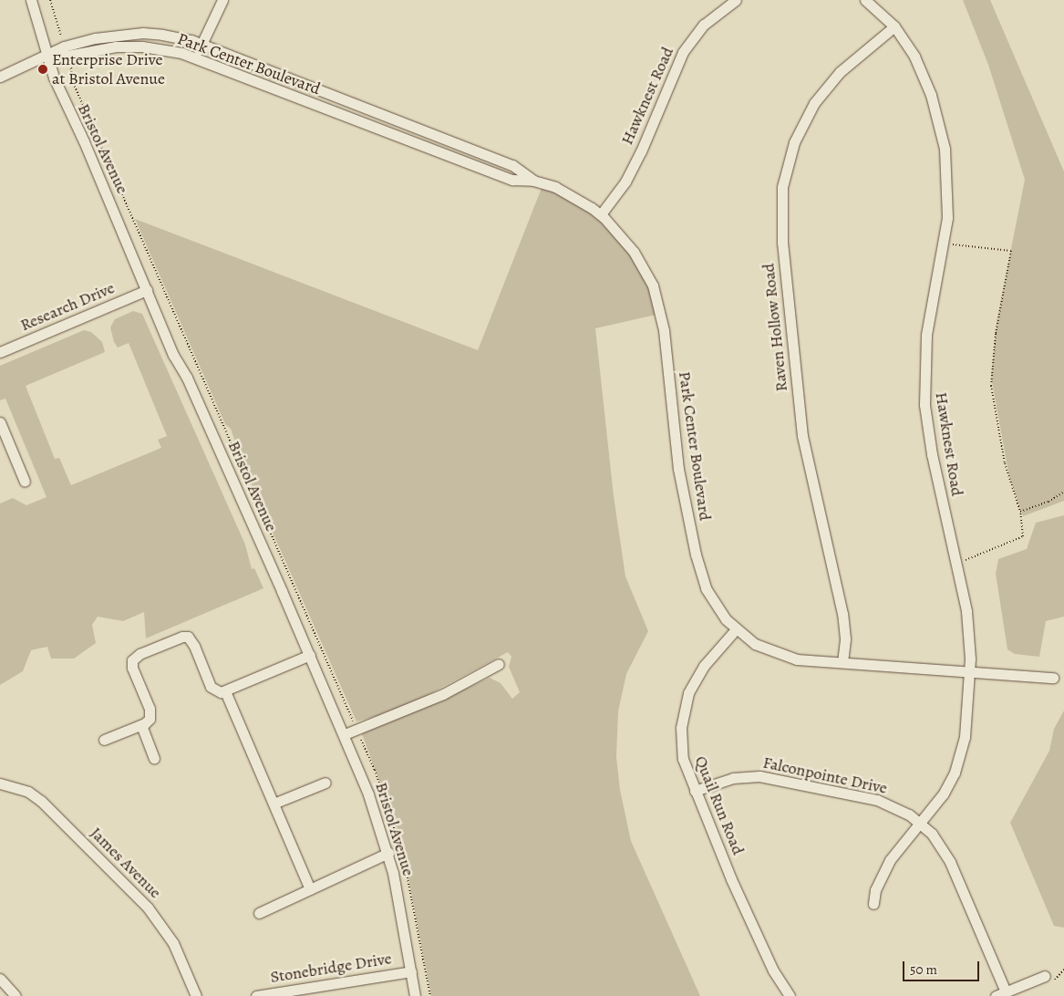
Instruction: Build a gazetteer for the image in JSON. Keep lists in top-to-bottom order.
{
  "streets": {
    "street": [
      "Park Center Boulevard",
      "Hawknest Road",
      "Bristol Avenue",
      "Research Drive",
      "Raven Hollow Road",
      "Falconpointe Drive",
      "Quail Run Road",
      "James Avenue",
      "Stonebridge Drive"
    ]
  },
  "crossings": [
    ["Park Center Boulevard", "Hawknest Road"],
    ["Park Center Boulevard", "Bristol Avenue"],
    ["Park Center Boulevard", "Raven Hollow Road"],
    ["Park Center Boulevard", "Quail Run Road"],
    ["Hawknest Road", "Raven Hollow Road"],
    ["Hawknest Road", "Falconpointe Drive"],
    ["Bristol Avenue", "Research Drive"],
    ["Bristol Avenue", "Stonebridge Drive"],
    ["Falconpointe Drive", "Quail Run Road"]
  ],
  "places": ["Enterprise Drive at Bristol Avenue"],
  "scale_bar": "50 m"
}
